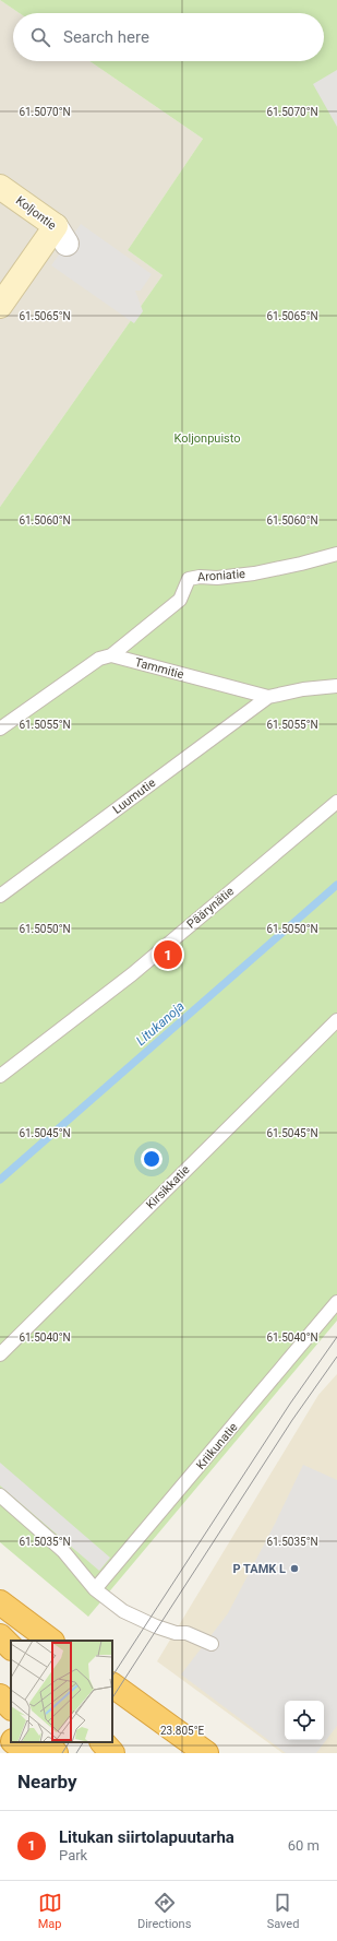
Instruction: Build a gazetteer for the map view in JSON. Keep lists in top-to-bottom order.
{
  "streets": {
    "street": ["Koljontie"],
    "lane": [
      "Aroniatie",
      "Tammitie",
      "Luumutie",
      "Päärynätie",
      "Kirsikkatie",
      "Kriikunatie"
    ]
  },
  "crossings": [
    ["Aroniatie", "Tammitie"],
    ["Tammitie", "Luumutie"]
  ],
  "water": ["Litukanoja"],
  "parks": ["Koljonpuisto"],
  "places": ["P TAMK L"],
  "page": {
    "search": "Search here",
    "pins": "1",
    "heading": "Nearby",
    "list": [
      {
        "mark": "1",
        "name": "Litukan siirtolapuutarha",
        "note": "Park",
        "value": "60 m"
      }
    ],
    "nav": ["Map", "Directions", "Saved"]
  },
  "coordinates": [
    "61.5070°N",
    "61.5065°N",
    "61.5060°N",
    "61.5055°N",
    "61.5050°N",
    "61.5045°N",
    "61.5040°N",
    "61.5035°N",
    "23.805°E"
  ]
}
